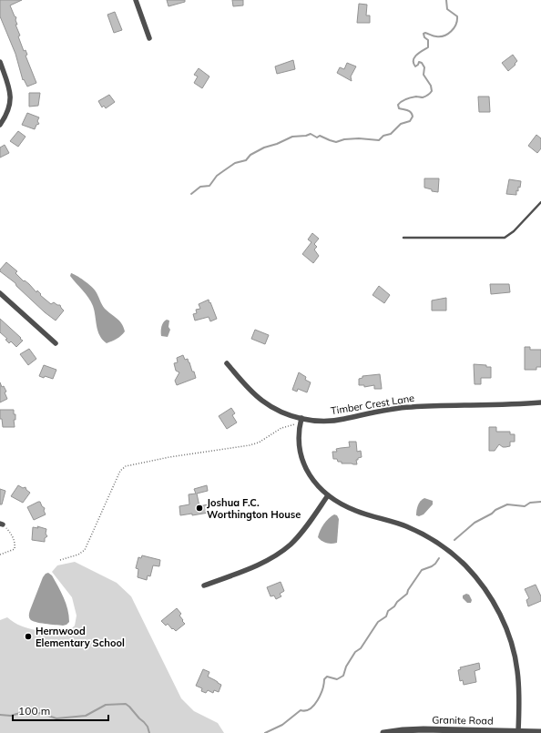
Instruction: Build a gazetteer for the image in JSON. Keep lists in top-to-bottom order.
{
  "streets": {
    "street": ["Timber Crest Lane", "Granite Road"]
  },
  "places": ["Joshua F.C. Worthington House", "Hernwood Elementary School"],
  "scale_bar": "100 m"
}
